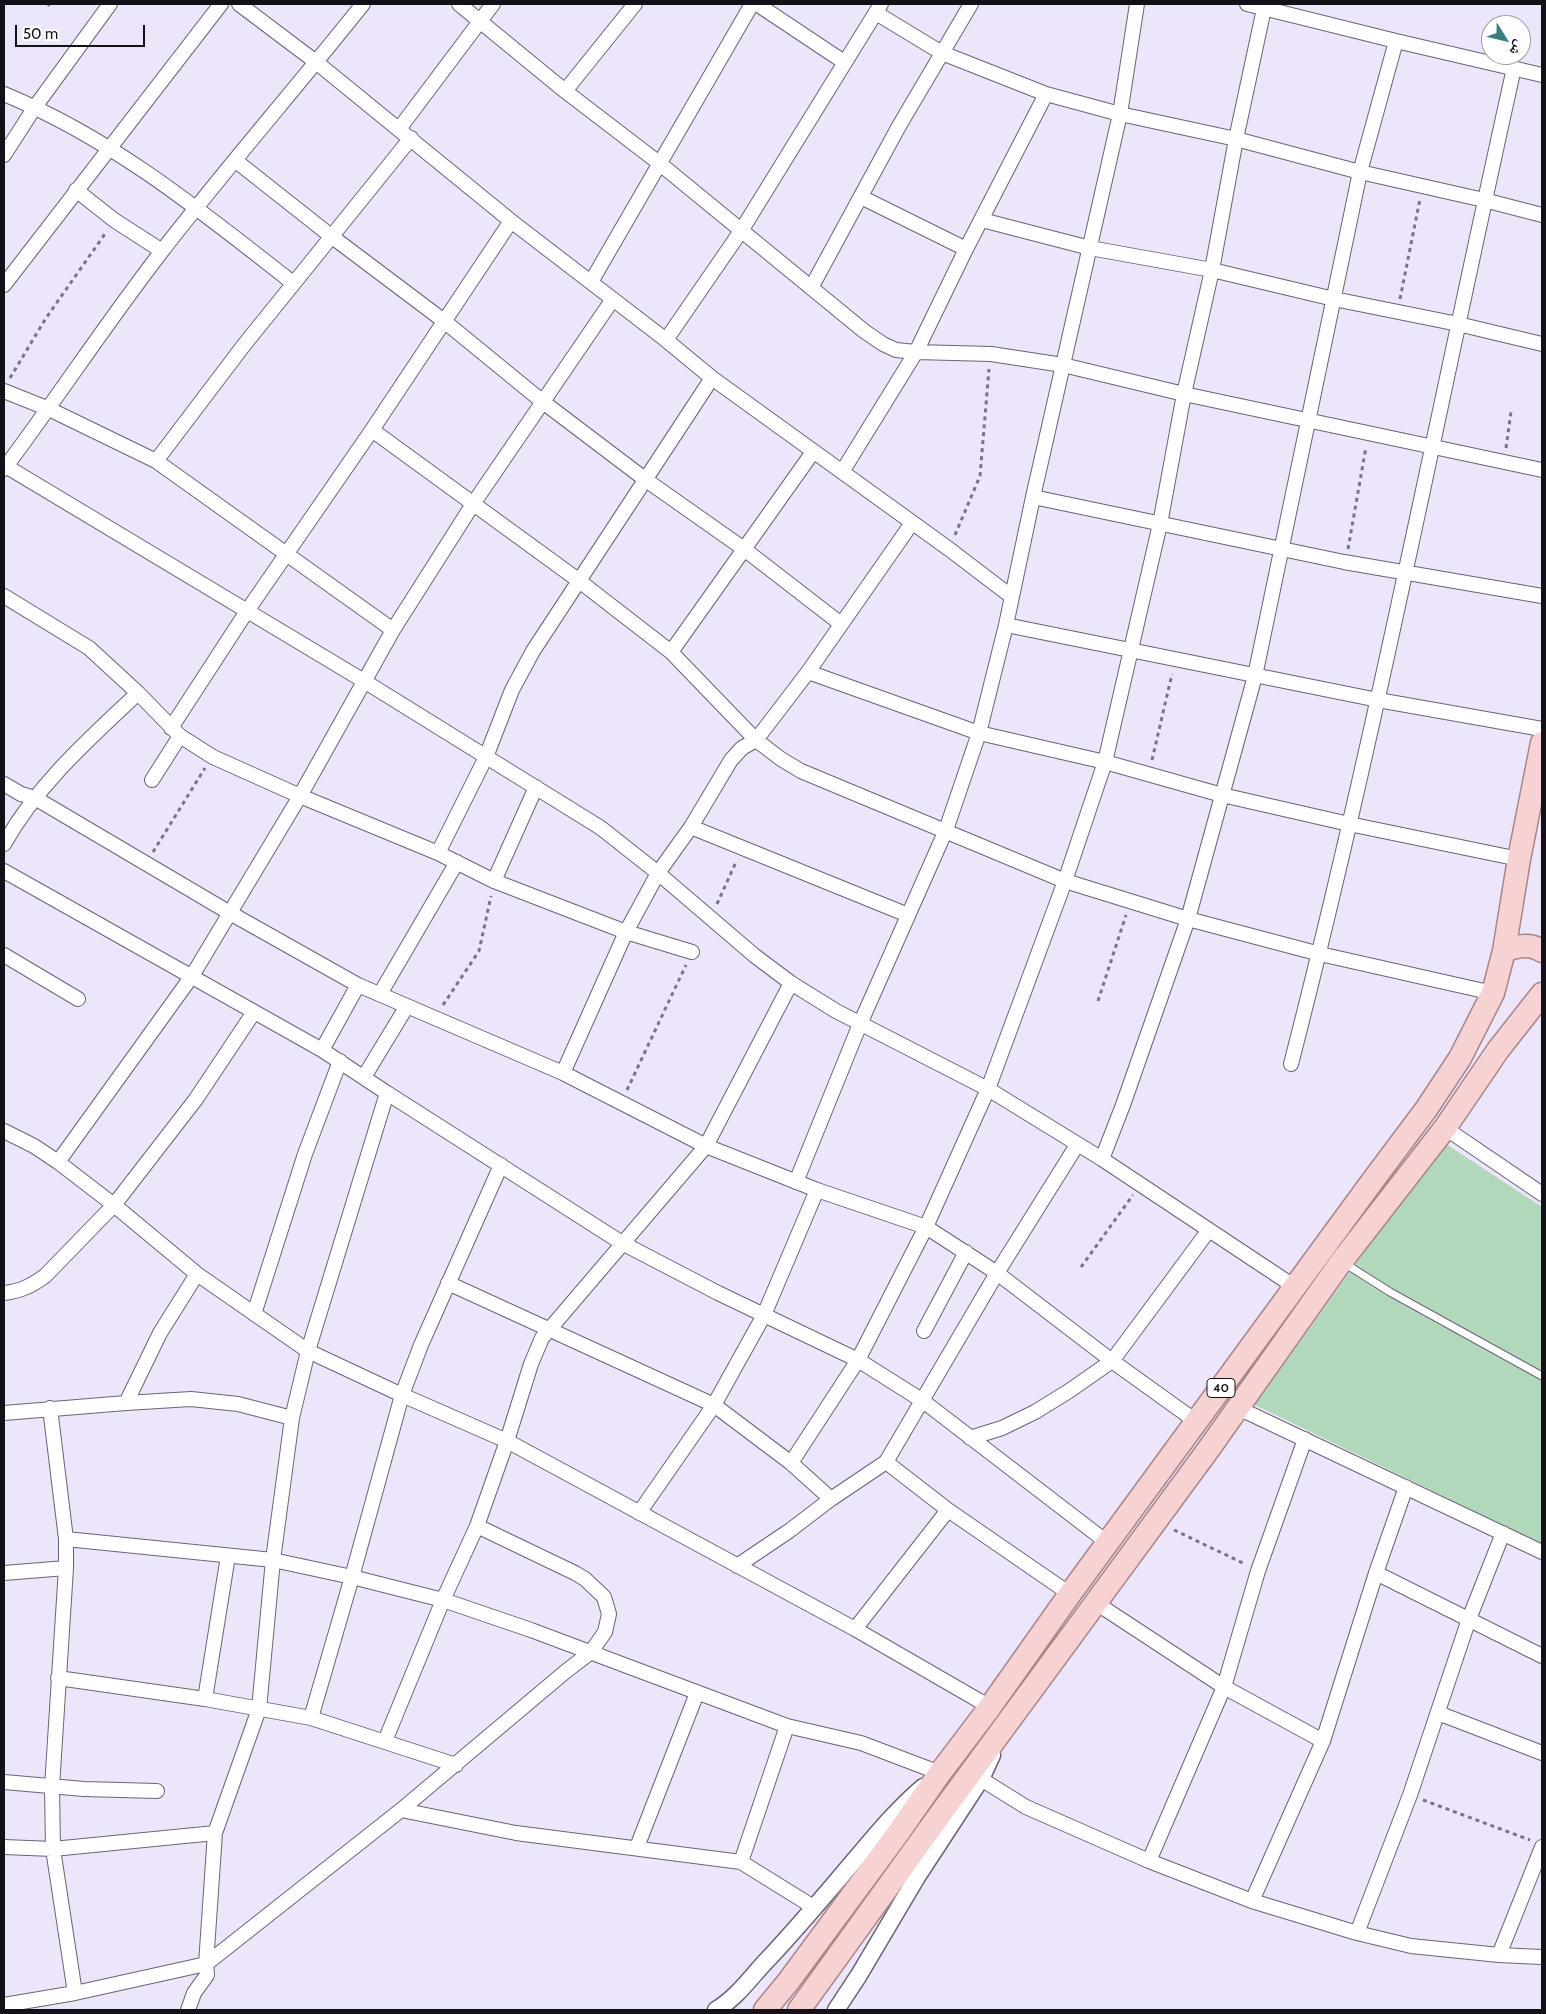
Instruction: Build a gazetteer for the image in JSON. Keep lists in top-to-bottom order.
{
  "streets": {
    "highway": ["40"]
  },
  "scale_bar": "50 m",
  "north": "bottom right"
}
